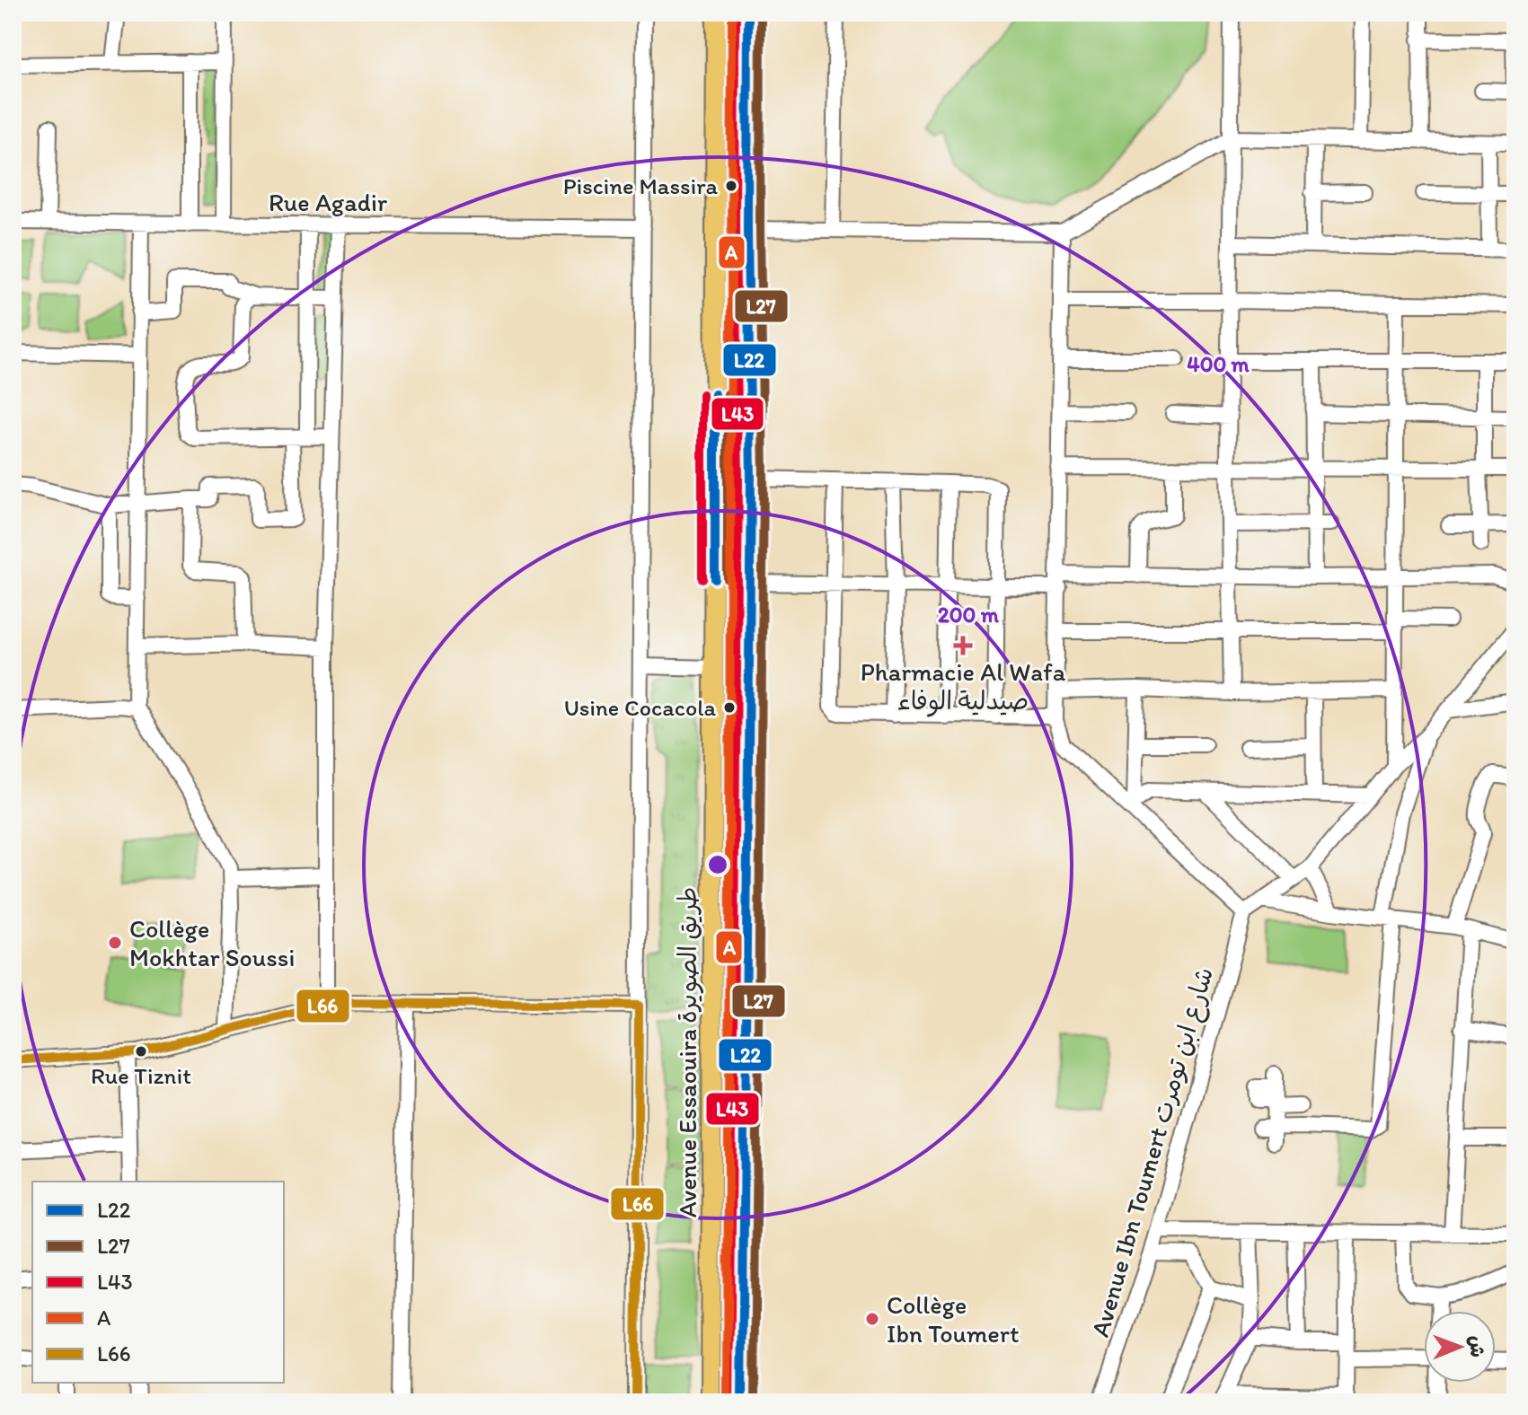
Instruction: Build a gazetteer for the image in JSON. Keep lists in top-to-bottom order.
{
  "streets": {
    "main road": ["Avenue Essaouira طريق الصويرة"],
    "street": ["Rue Agadir", "Avenue Ibn Toumert شارع ابن تومرت"]
  },
  "places": {
    "other": [
      "Piscine Massira",
      "Usine Cocacola",
      "Collège Mokhtar Soussi",
      "Rue Tiznit",
      "Collège Ibn Toumert"
    ],
    "health": ["Pharmacie Al Wafa صيدلية الوفاء"]
  },
  "lines": [
    "transit line L22",
    "transit line L27",
    "transit line L43",
    "transit line A",
    "transit line L66"
  ],
  "legend": [
    "L22",
    "L27",
    "L43",
    "A",
    "L66"
  ],
  "north": "right",
  "rings": ["400 m", "200 m"]
}
